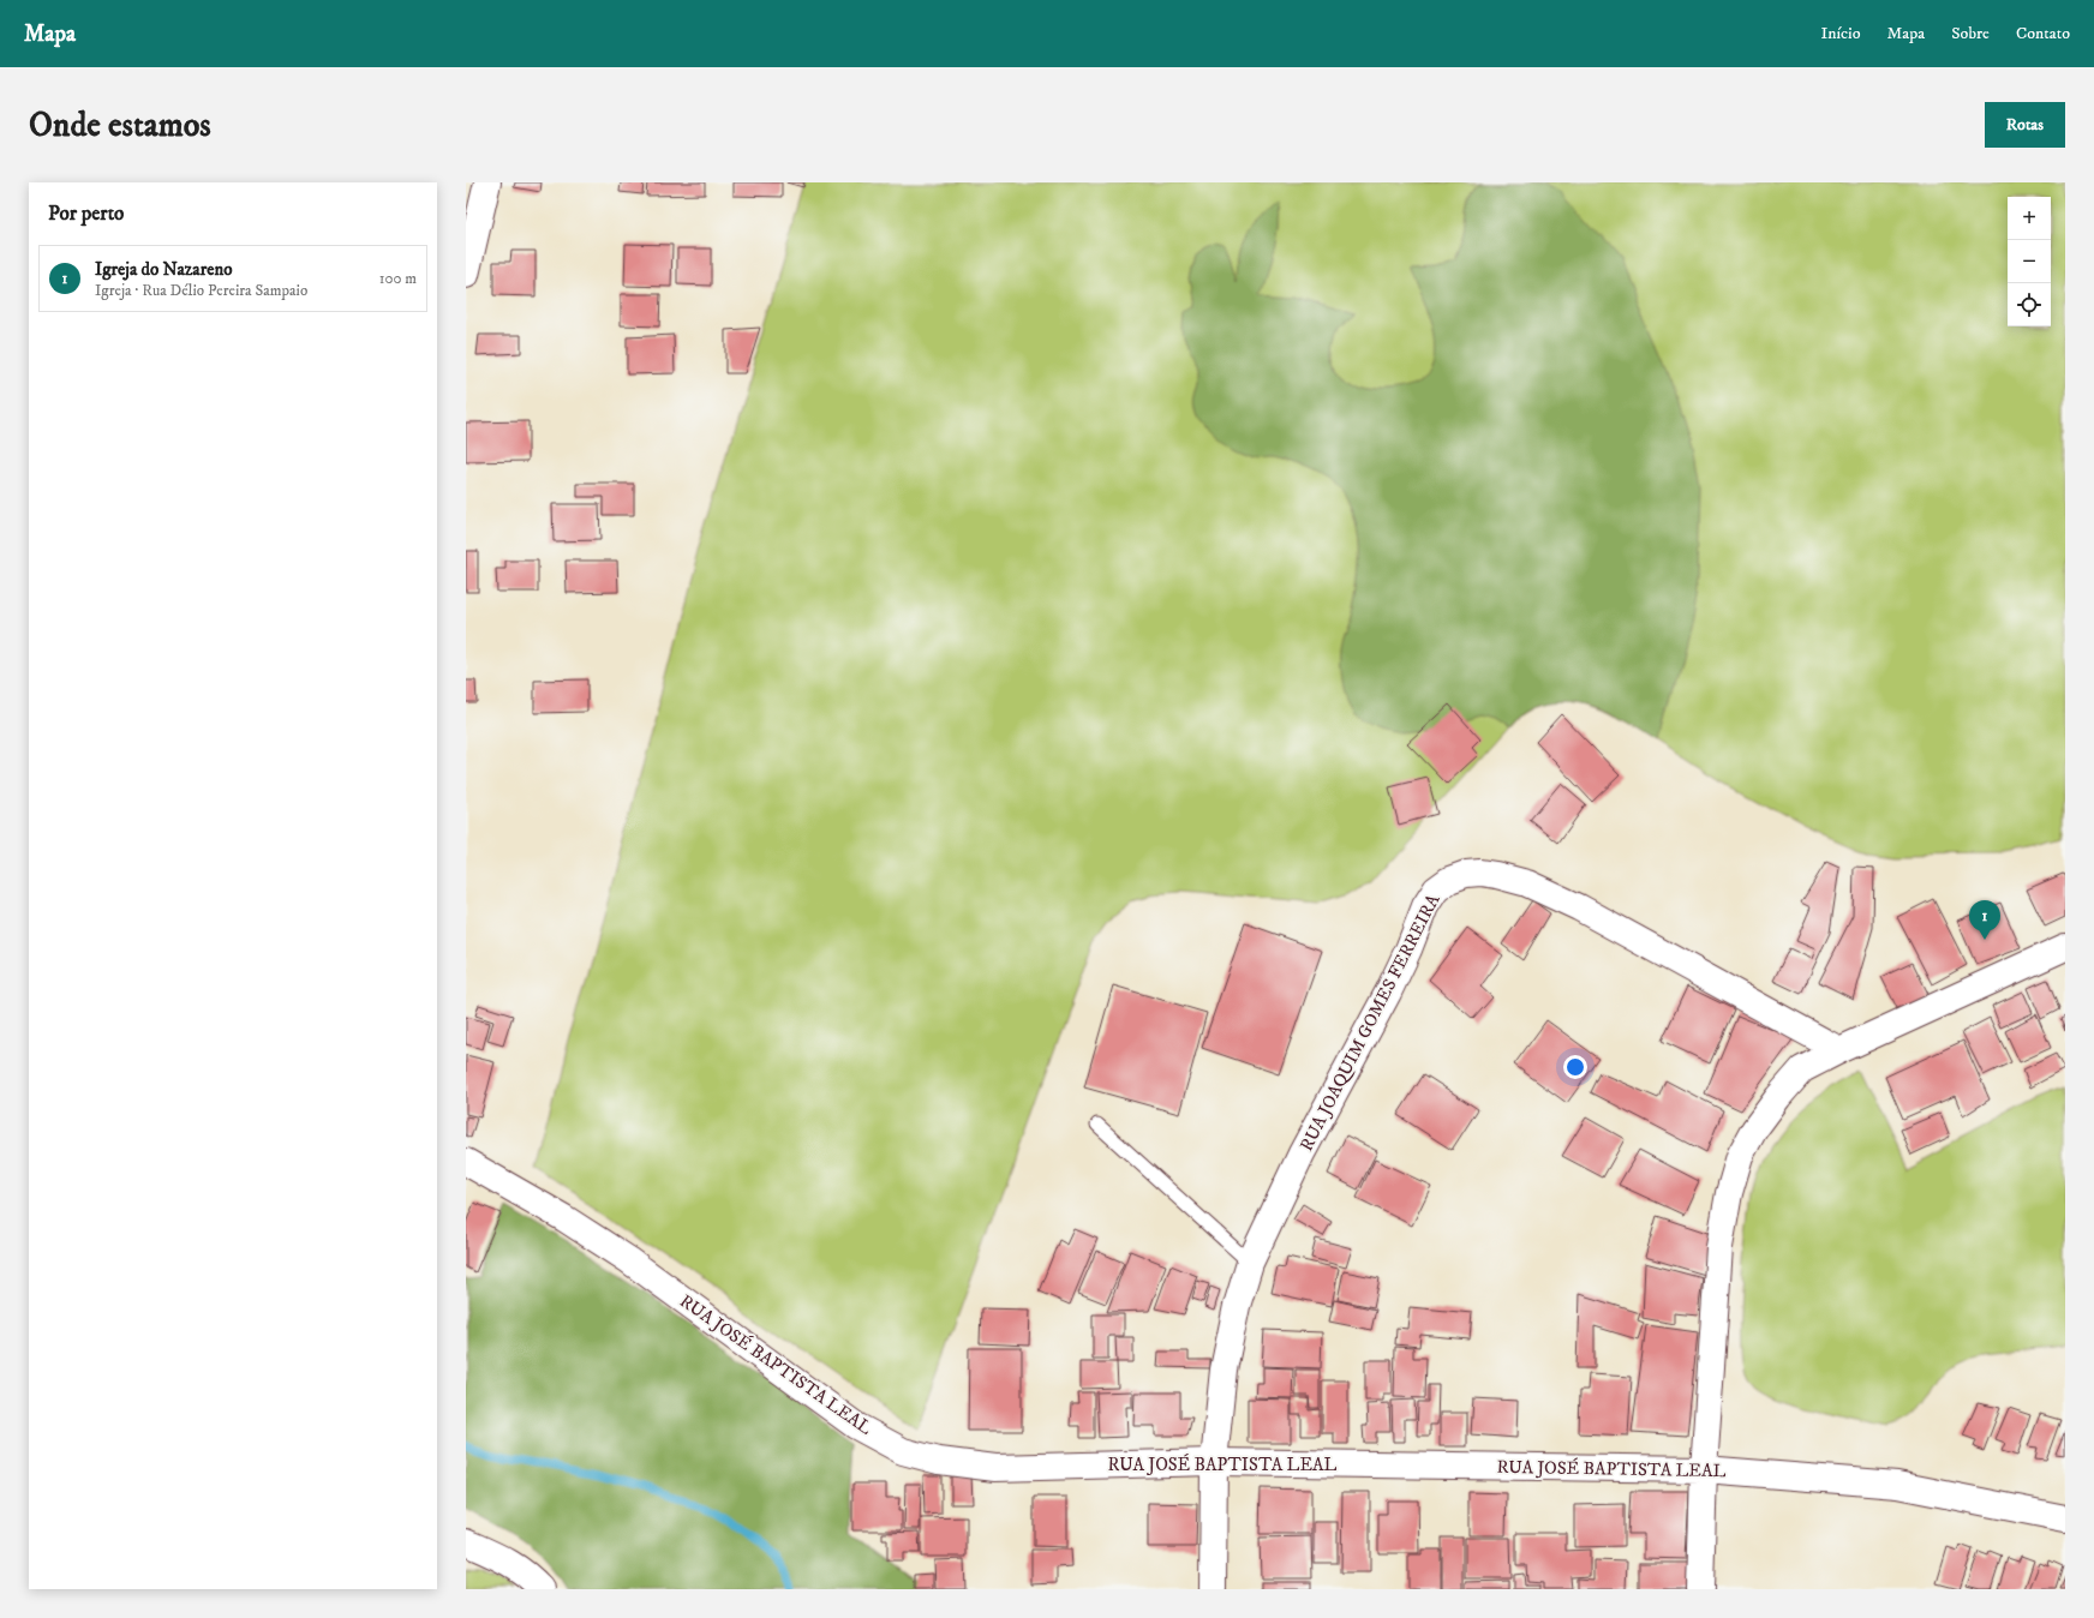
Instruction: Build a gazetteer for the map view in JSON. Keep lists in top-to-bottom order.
{
  "streets": {
    "street": ["RUA JOAQUIM GOMES FERREIRA", "RUA JOSÉ BAPTISTA LEAL"]
  },
  "crossings": [
    ["RUA JOAQUIM GOMES FERREIRA", "RUA JOSÉ BAPTISTA LEAL"]
  ],
  "page": {
    "header": "Mapa",
    "nav": [
      "Início",
      "Mapa",
      "Sobre",
      "Contato"
    ],
    "buttons": "Rotas",
    "title": "Onde estamos",
    "heading": "Por perto",
    "map_buttons": ["+", "−"],
    "list": [
      {
        "mark": "1",
        "name": "Igreja do Nazareno",
        "note": "Igreja · Rua Délio Pereira Sampaio",
        "value": "100 m"
      }
    ],
    "pins": "1"
  }
}
